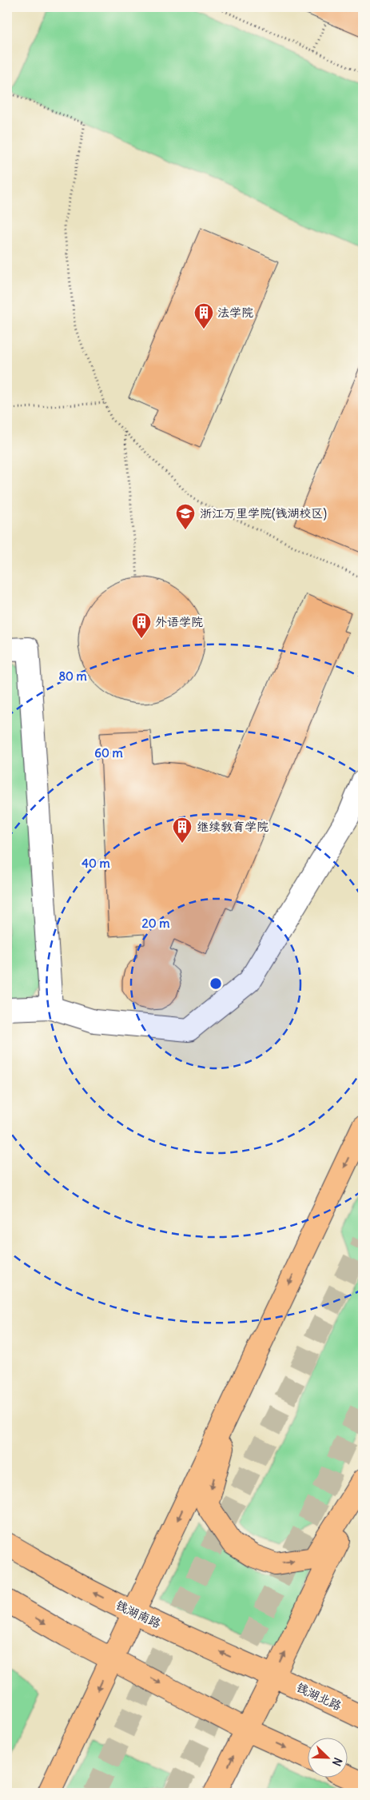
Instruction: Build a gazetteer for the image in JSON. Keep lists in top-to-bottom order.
{
  "streets": {
    "main road": ["钱湖南路", "钱湖北路"]
  },
  "crossings": [
    ["钱湖南路", "钱湖北路"]
  ],
  "places": {
    "building": ["法学院", "外语学院", "继续教育学院"],
    "school or university": ["浙江万里学院(钱湖校区)"]
  },
  "north": "bottom right",
  "rings": [
    "80 m",
    "60 m",
    "40 m",
    "20 m"
  ]
}
